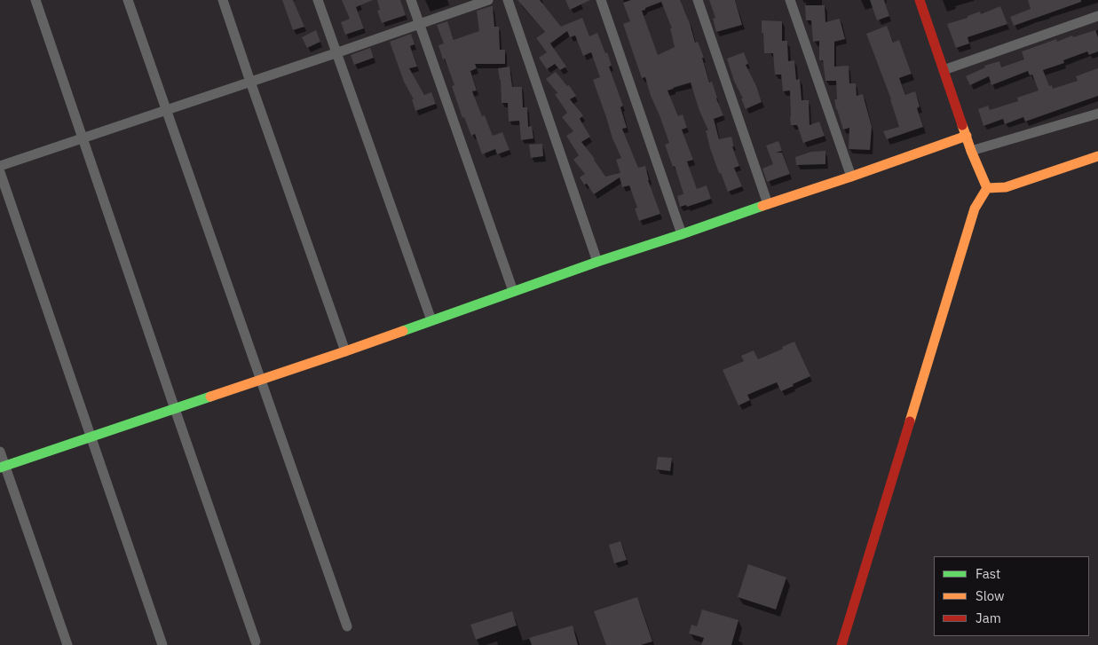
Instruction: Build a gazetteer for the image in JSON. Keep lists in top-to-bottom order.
{
  "legend": ["Fast", "Slow", "Jam"]
}
